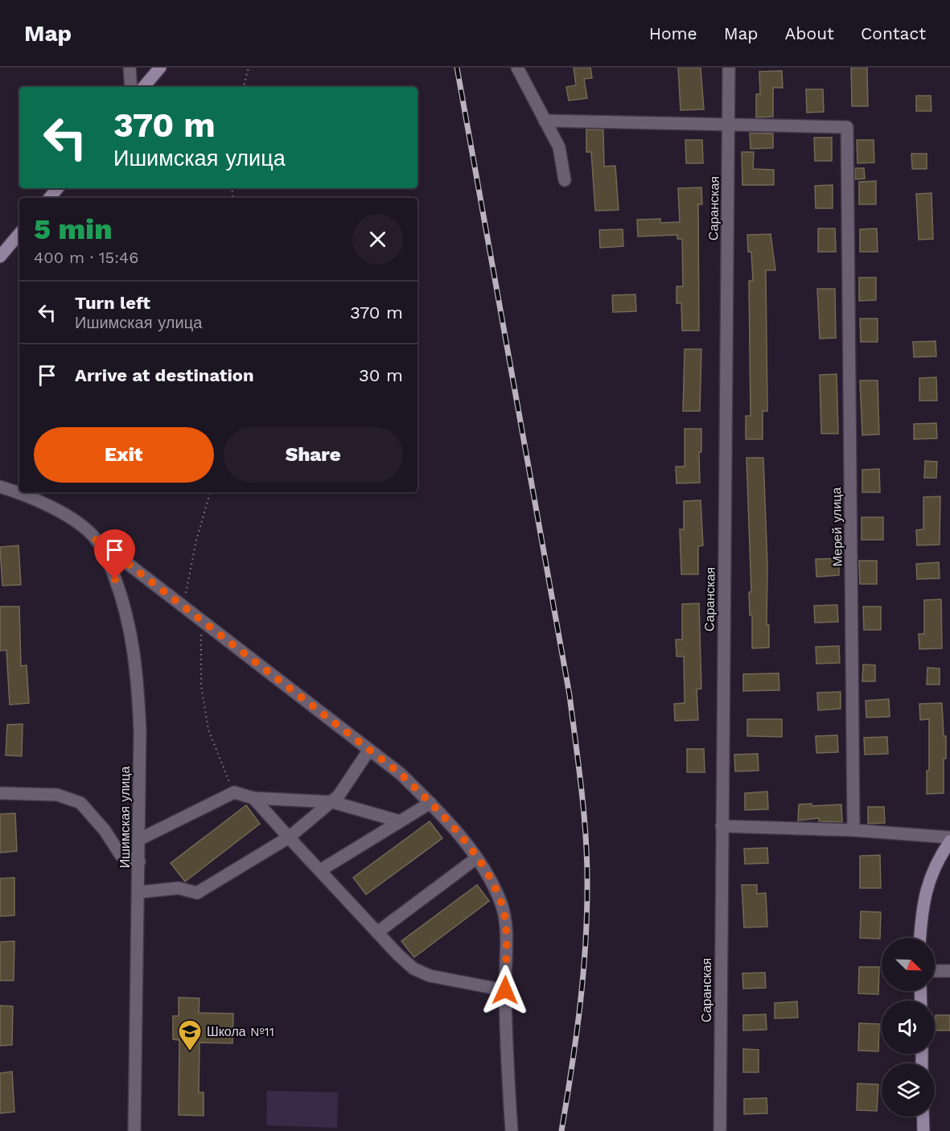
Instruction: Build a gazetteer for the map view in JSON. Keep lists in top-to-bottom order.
{
  "streets": {
    "street": ["Саранская", "Мерей улица", "Ишимская улица"]
  },
  "crossings": [
    ["Саранская", "Мерей улица"]
  ],
  "places": {
    "school or university": ["Школа №11"]
  },
  "north": "bottom right",
  "page": {
    "header": "Map",
    "nav": [
      "Home",
      "Map",
      "About",
      "Contact"
    ],
    "turn": ["370 m", "Ишимская улица"],
    "heading": ["5 min", "400 m · 15:46"],
    "list": [
      {
        "name": "Turn left",
        "note": "Ишимская улица",
        "value": "370 m"
      },
      {
        "name": "Arrive at destination",
        "value": "30 m"
      }
    ],
    "buttons": ["Exit", "Share"]
  }
}
